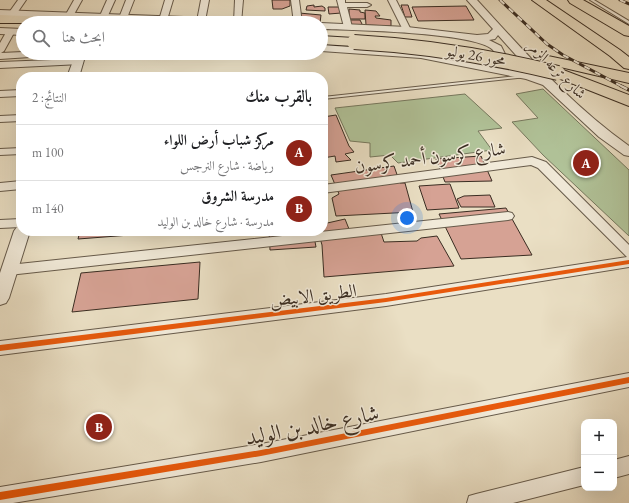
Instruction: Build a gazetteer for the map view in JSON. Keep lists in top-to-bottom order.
{
  "streets": {
    "highway": ["محور 26 يوليو"],
    "street": [
      "شارع ترعه الزمر",
      "شارع كرسون أحمد كرسون",
      "الطريق الابيض",
      "شارع خالد بن الوليد"
    ]
  },
  "crossings": [
    ["محور 26 يوليو", "شارع ترعه الزمر"]
  ],
  "page": {
    "search": "ابحث هنا",
    "heading": ["بالقرب منك", "النتائج: 2"],
    "list": [
      {
        "mark": "A",
        "name": "مركز شباب أرض اللواء",
        "note": "رياضة · شارع النرجس",
        "value": "100 m"
      },
      {
        "mark": "B",
        "name": "مدرسة الشروق",
        "note": "مدرسة · شارع خالد بن الوليد",
        "value": "140 m"
      }
    ],
    "pins": ["A", "B"],
    "map_buttons": ["+", "−"]
  }
}
